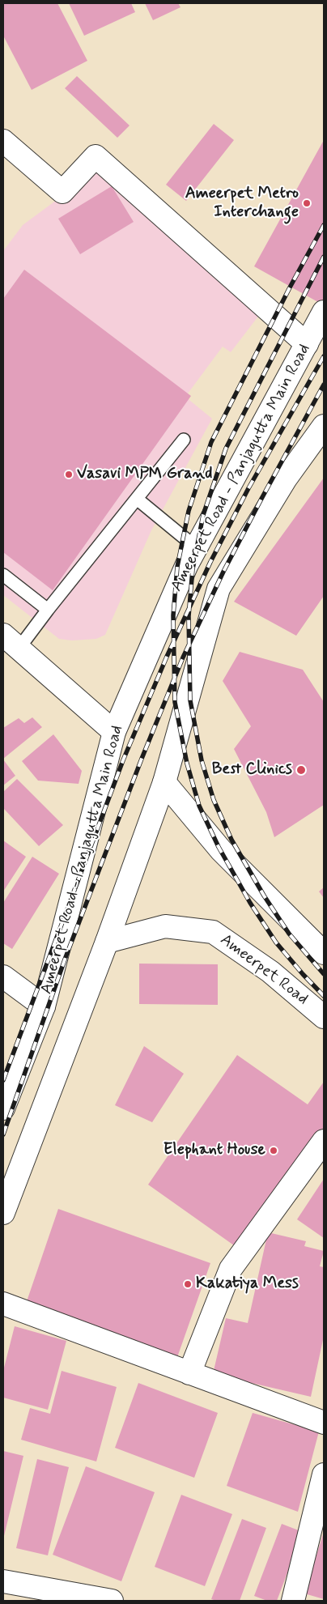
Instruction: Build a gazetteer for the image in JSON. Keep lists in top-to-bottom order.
{
  "streets": {
    "main road": ["Ameerpet Road - Panjagutta Main Road", "Ameerpet Road"]
  },
  "places": [
    "Ameerpet Metro Interchange",
    "Vasavi MPM Grand",
    "Best Clinics",
    "Elephant House",
    "Kakatiya Mess"
  ]
}
